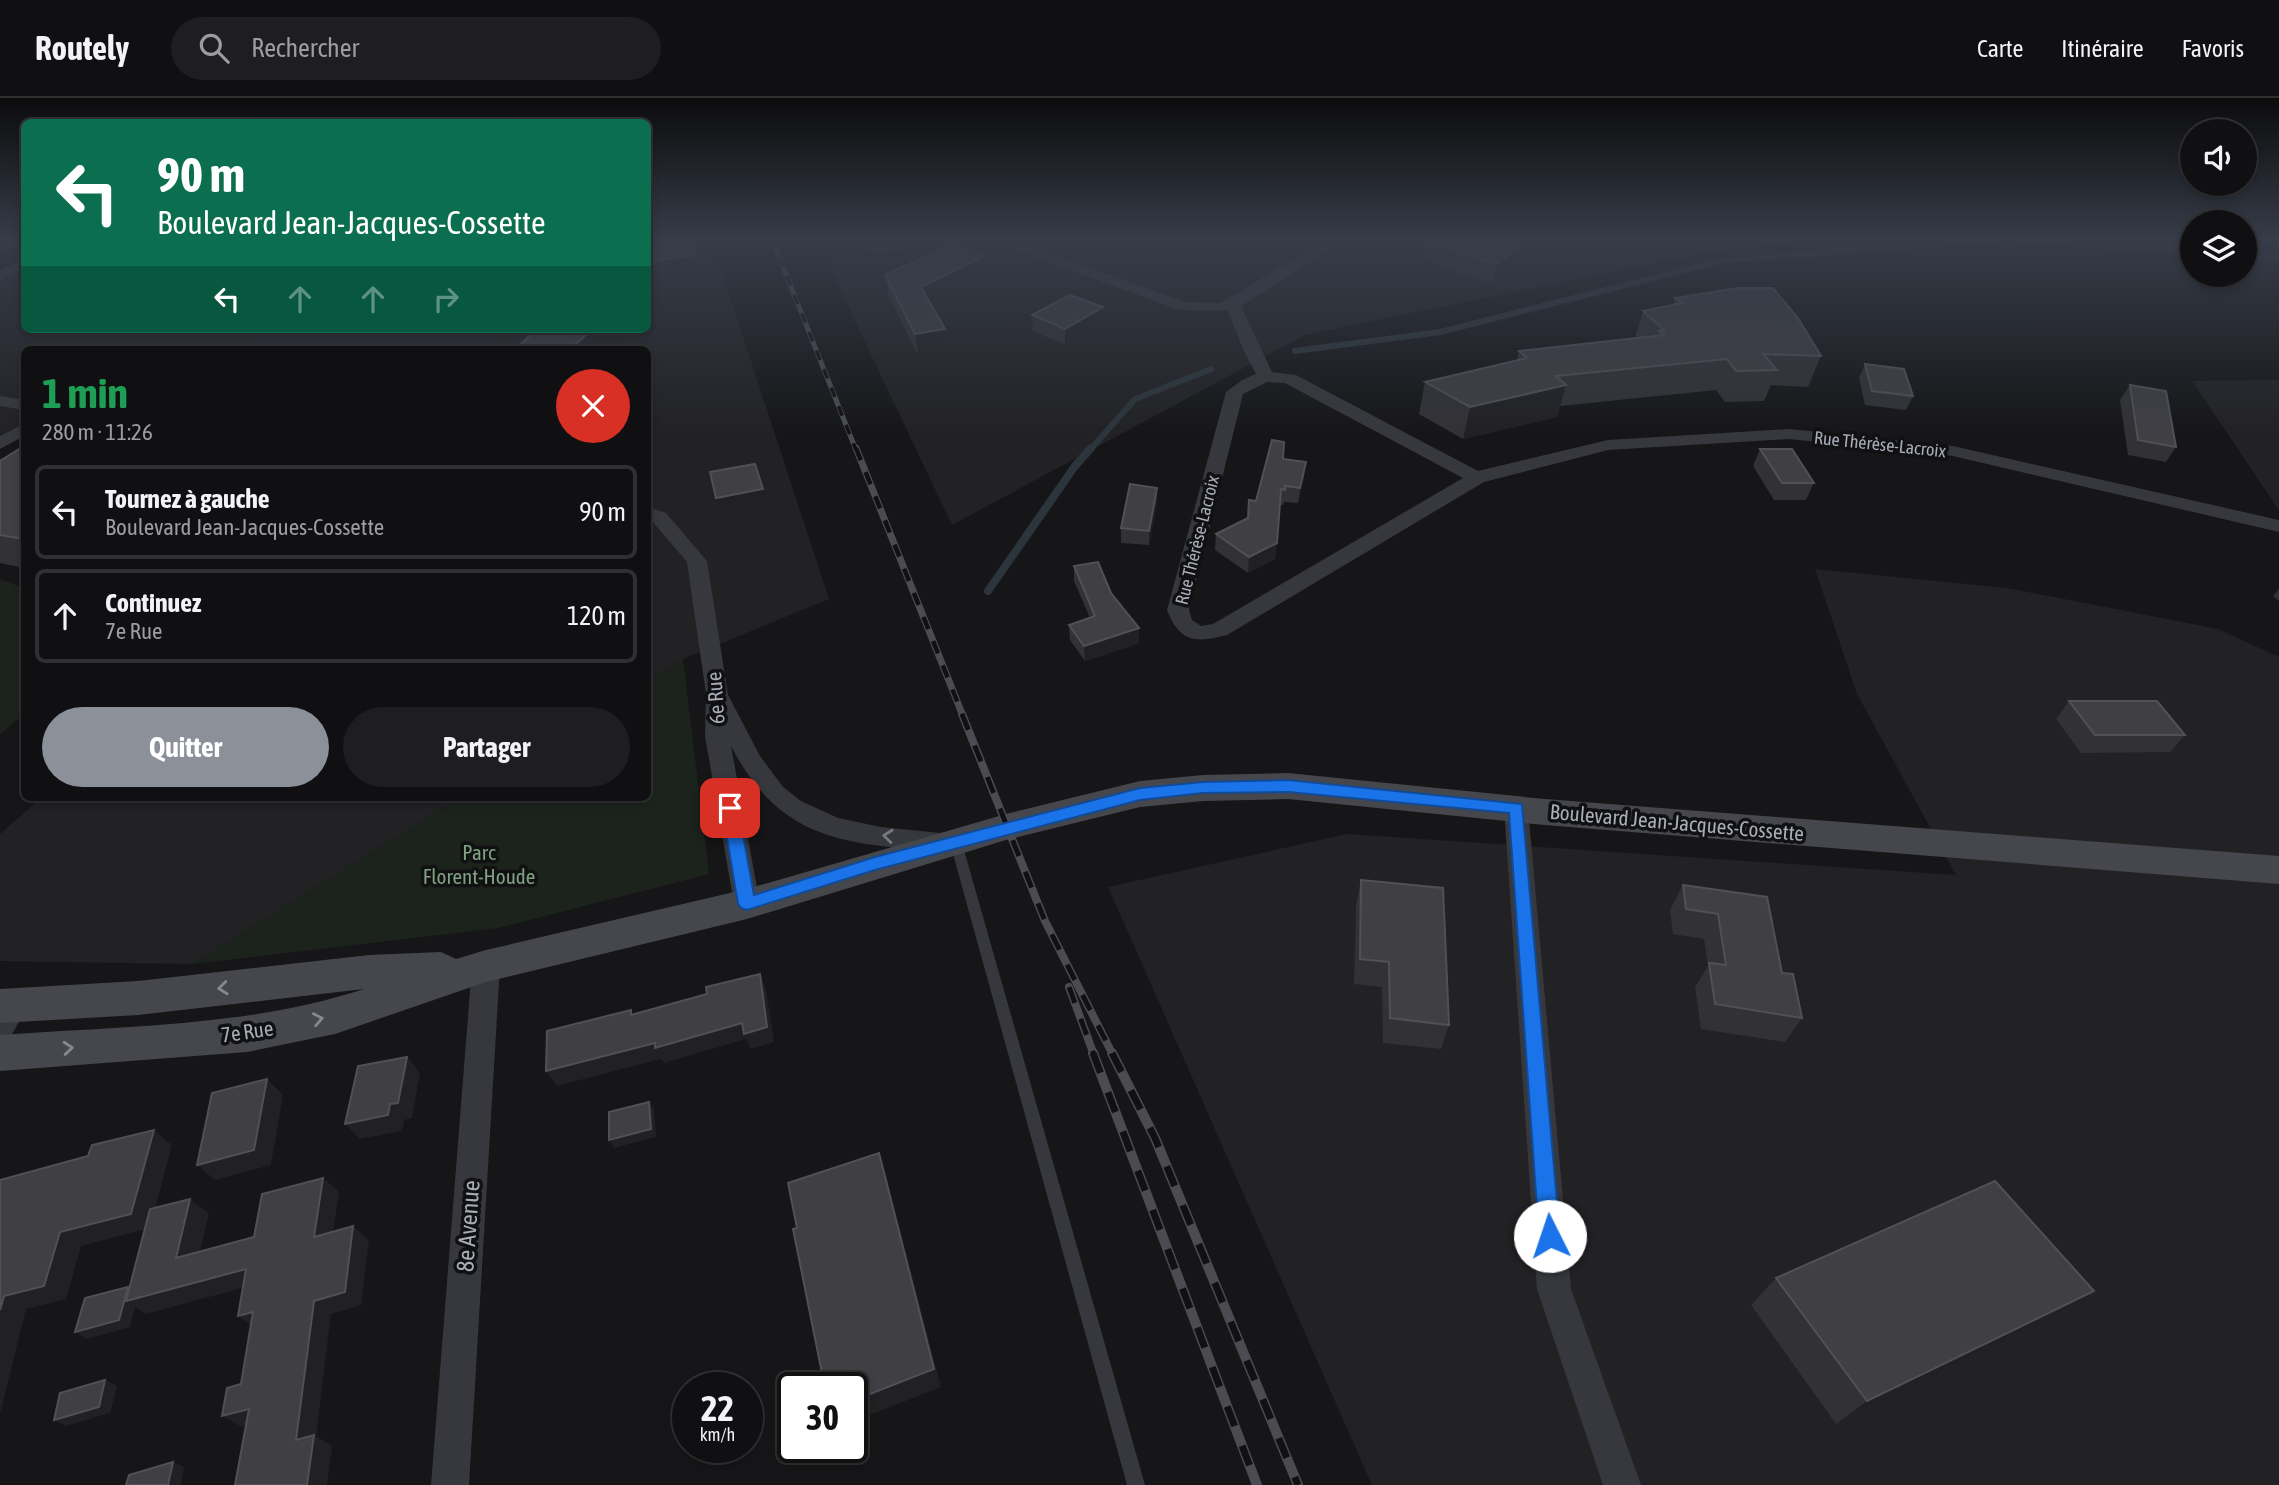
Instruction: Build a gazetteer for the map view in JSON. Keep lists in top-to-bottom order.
{
  "streets": {
    "main road": ["Boulevard Jean-Jacques-Cossette", "7e Rue"],
    "street": ["Rue Thérèse-Lacroix", "6e Rue", "8e Avenue"]
  },
  "crossings": [
    ["6e Rue", "7e Rue"],
    ["Boulevard Jean-Jacques-Cossette", "7e Rue"],
    ["7e Rue", "8e Avenue"]
  ],
  "parks": ["Parc Florent-Houde"],
  "page": {
    "header": "Routely",
    "search": "Rechercher",
    "nav": ["Carte", "Itinéraire", "Favoris"],
    "turn": ["90 m", "Boulevard Jean-Jacques-Cossette"],
    "heading": ["1 min", "280 m · 11:26"],
    "list": [
      {
        "name": "Tournez à gauche",
        "note": "Boulevard Jean-Jacques-Cossette",
        "value": "90 m"
      },
      {
        "name": "Continuez",
        "note": "7e Rue",
        "value": "120 m"
      }
    ],
    "buttons": ["Quitter", "Partager"],
    "speed": "22 km/h",
    "limit": "30"
  }
}
